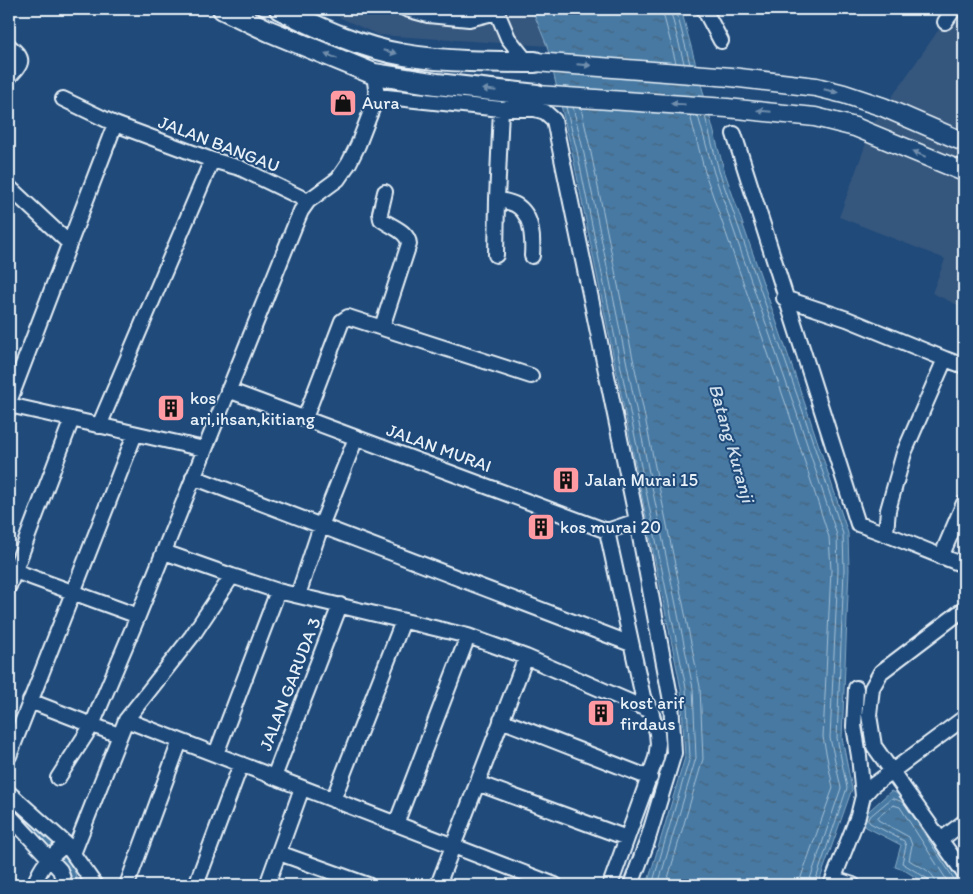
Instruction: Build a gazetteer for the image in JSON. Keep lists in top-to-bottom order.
{
  "streets": {
    "street": ["JALAN BANGAU", "JALAN MURAI", "JALAN GARUDA 3"]
  },
  "water": ["Batang Kuranji"],
  "places": {
    "shop": ["Aura"],
    "building": [
      "kos ari,ihsan,kitiang",
      "Jalan Murai 15",
      "kos murai 20",
      "kost arif firdaus"
    ]
  }
}
